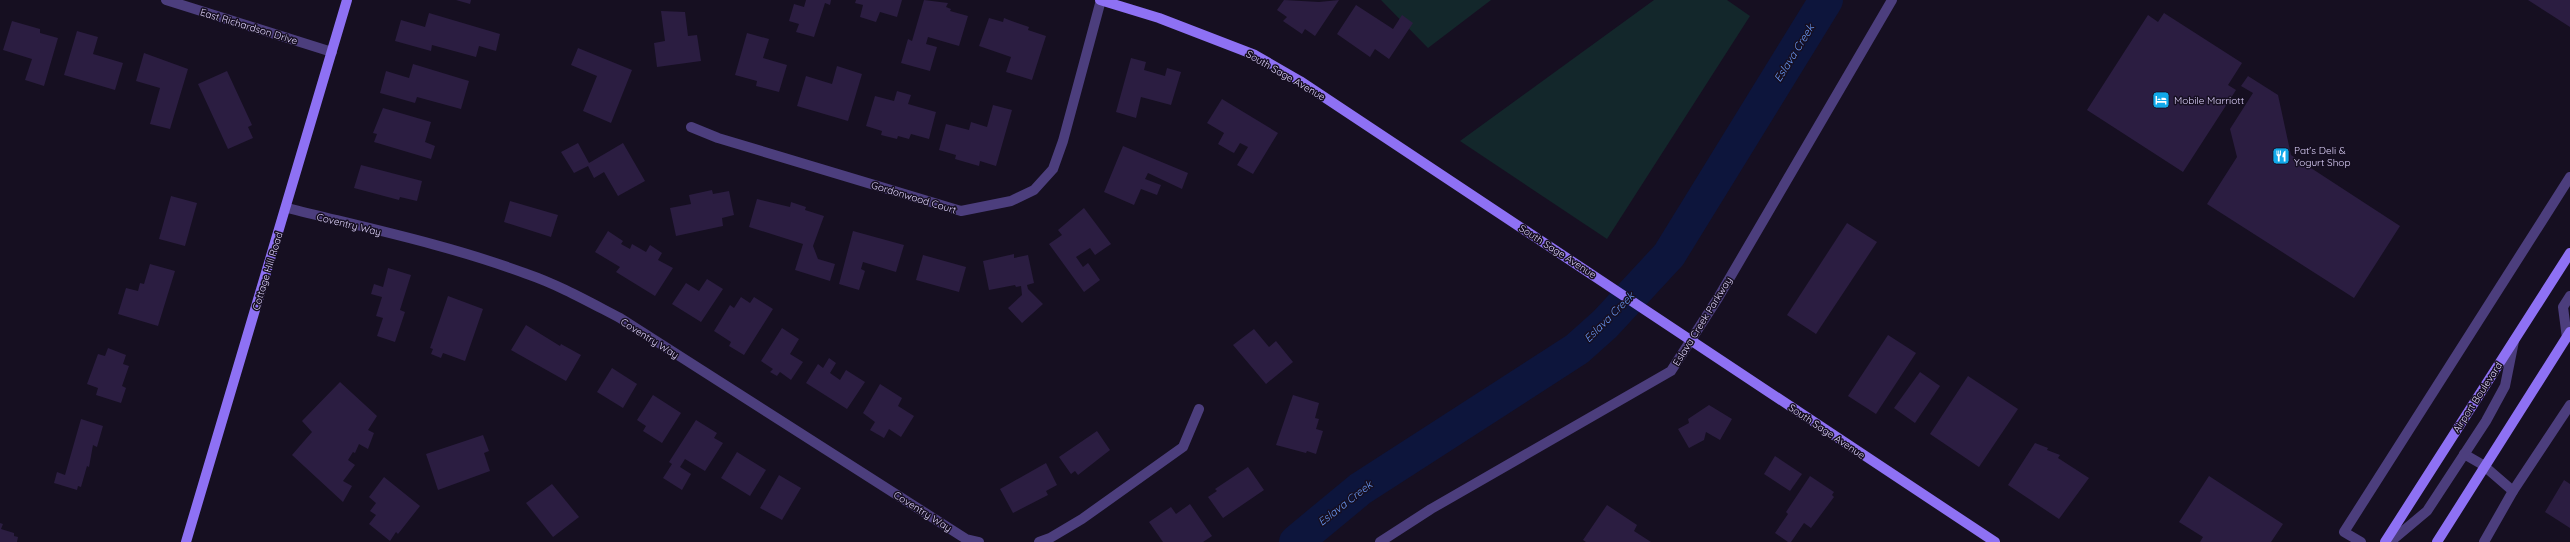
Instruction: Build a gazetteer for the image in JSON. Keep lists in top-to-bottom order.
{
  "streets": {
    "street": [
      "East Richardson Drive",
      "South Sage Avenue",
      "Gordonwood Court",
      "Coventry Way",
      "Cottage Hill Road",
      "Eslava Creek Parkway",
      "Airport Boulevard"
    ]
  },
  "crossings": [
    ["East Richardson Drive", "Cottage Hill Road"],
    ["South Sage Avenue", "Gordonwood Court"],
    ["South Sage Avenue", "Eslava Creek Parkway"],
    ["Coventry Way", "Cottage Hill Road"]
  ],
  "water": ["Eslava Creek"],
  "places": {
    "hotel": ["Mobile Marriott"],
    "restaurant": ["Pat's Deli & Yogurt Shop"]
  }
}
